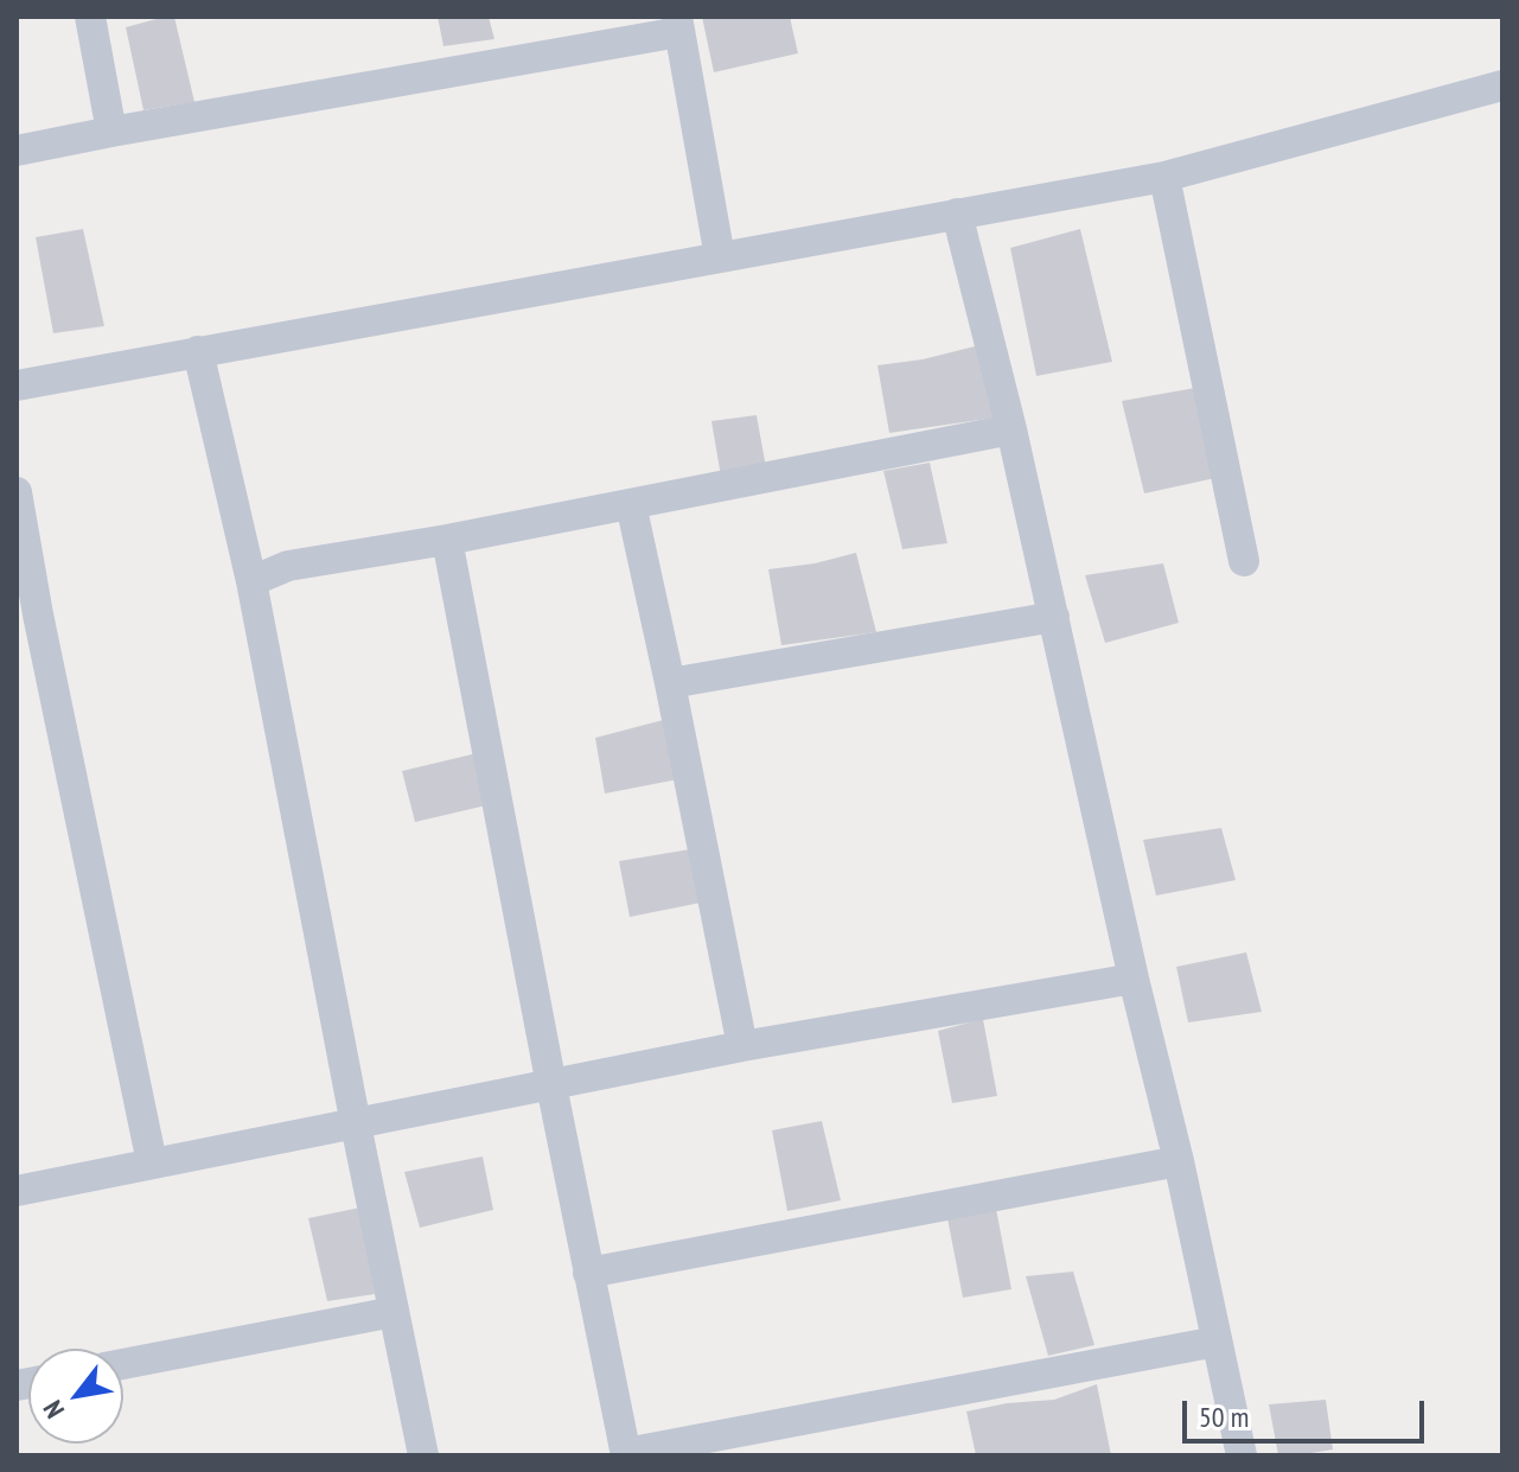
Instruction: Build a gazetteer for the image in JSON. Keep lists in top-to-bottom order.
{
  "scale_bar": "50 m",
  "north": "bottom left"
}
